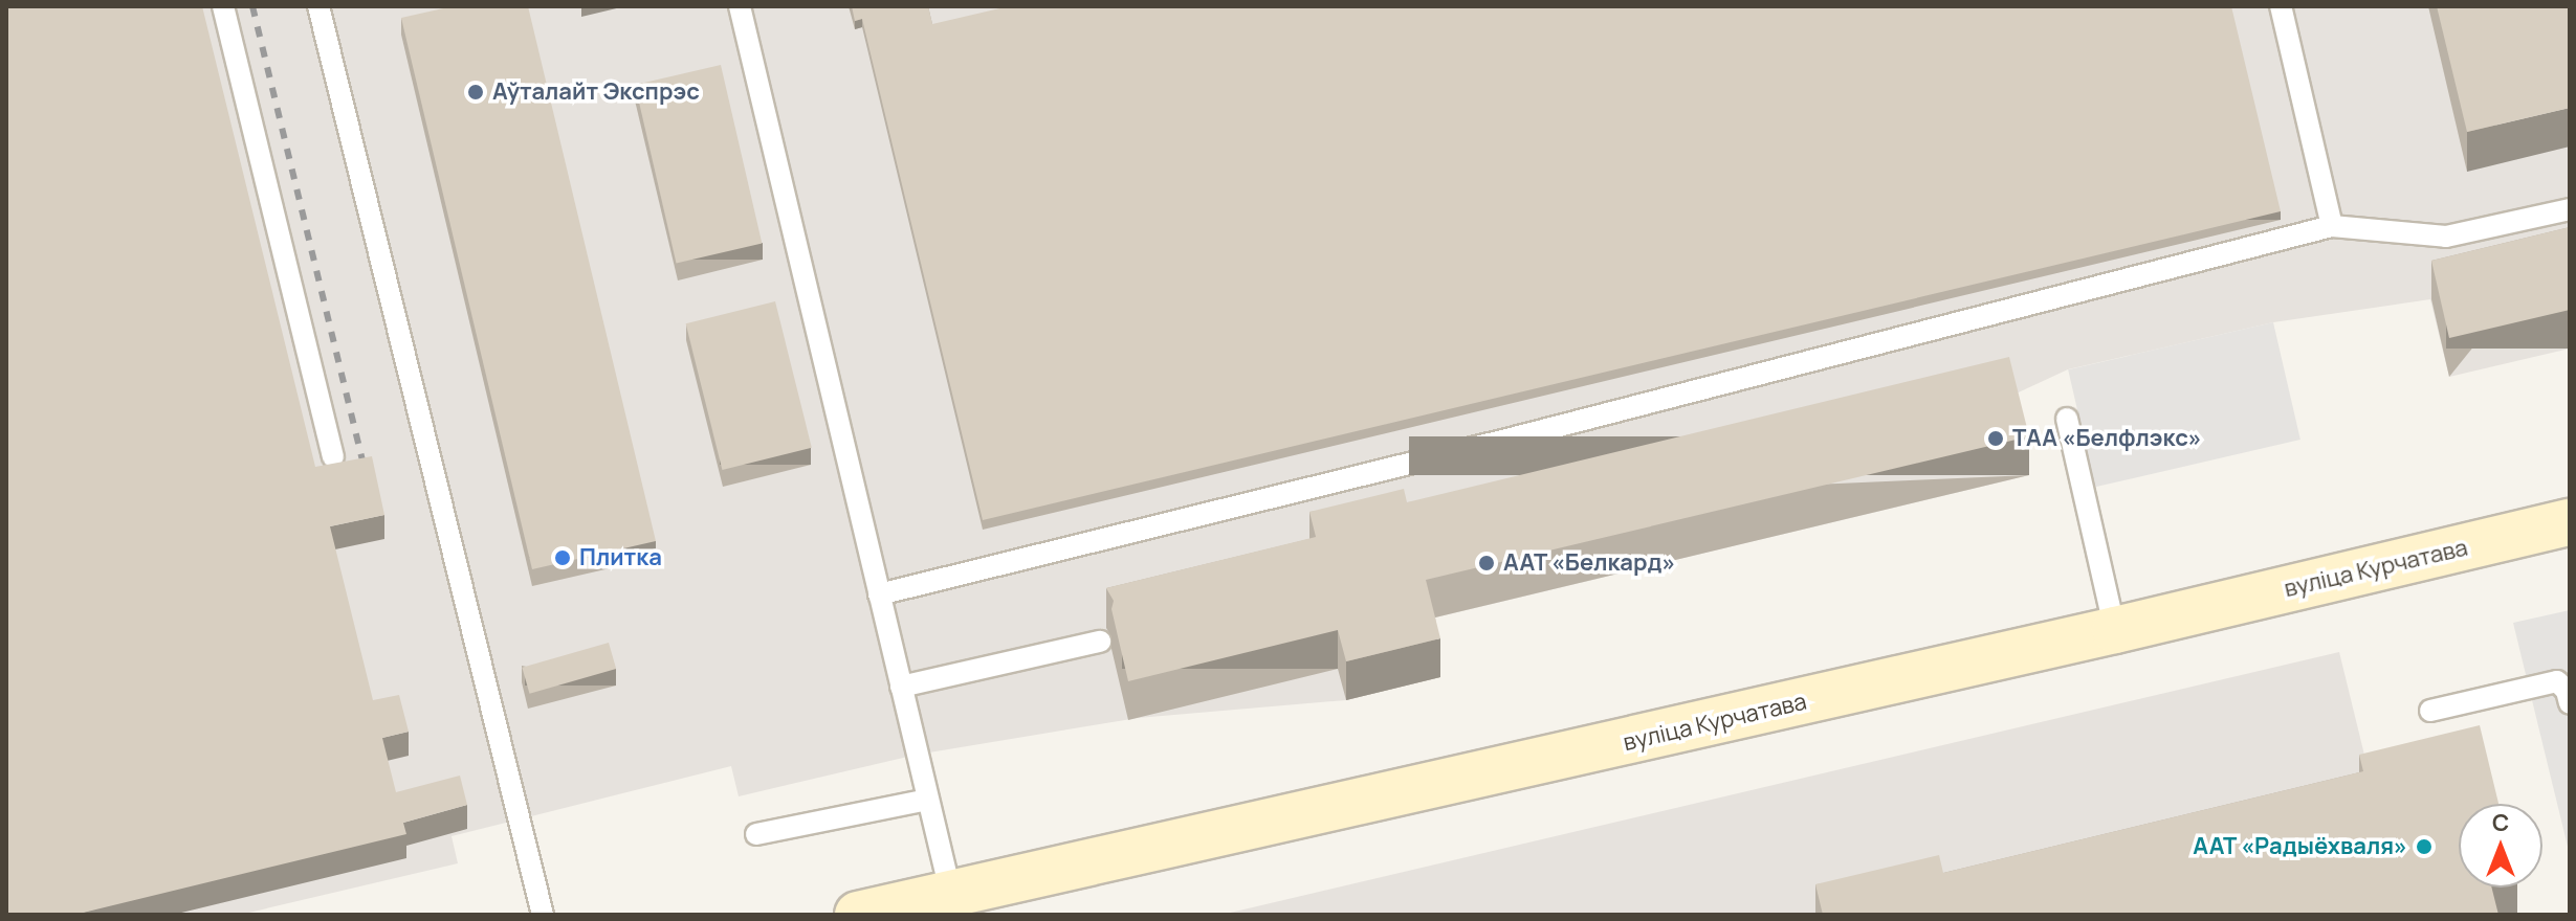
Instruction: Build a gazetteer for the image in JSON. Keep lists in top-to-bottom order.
{
  "streets": {
    "main road": ["вуліца Курчатава"]
  },
  "places": [
    "Аўталайт Экспрэс",
    "ТАА «Белфлэкс»",
    "Плитка",
    "ААТ «Белкард»",
    "ААТ «Радыёхваля»"
  ],
  "north": "top"
}
